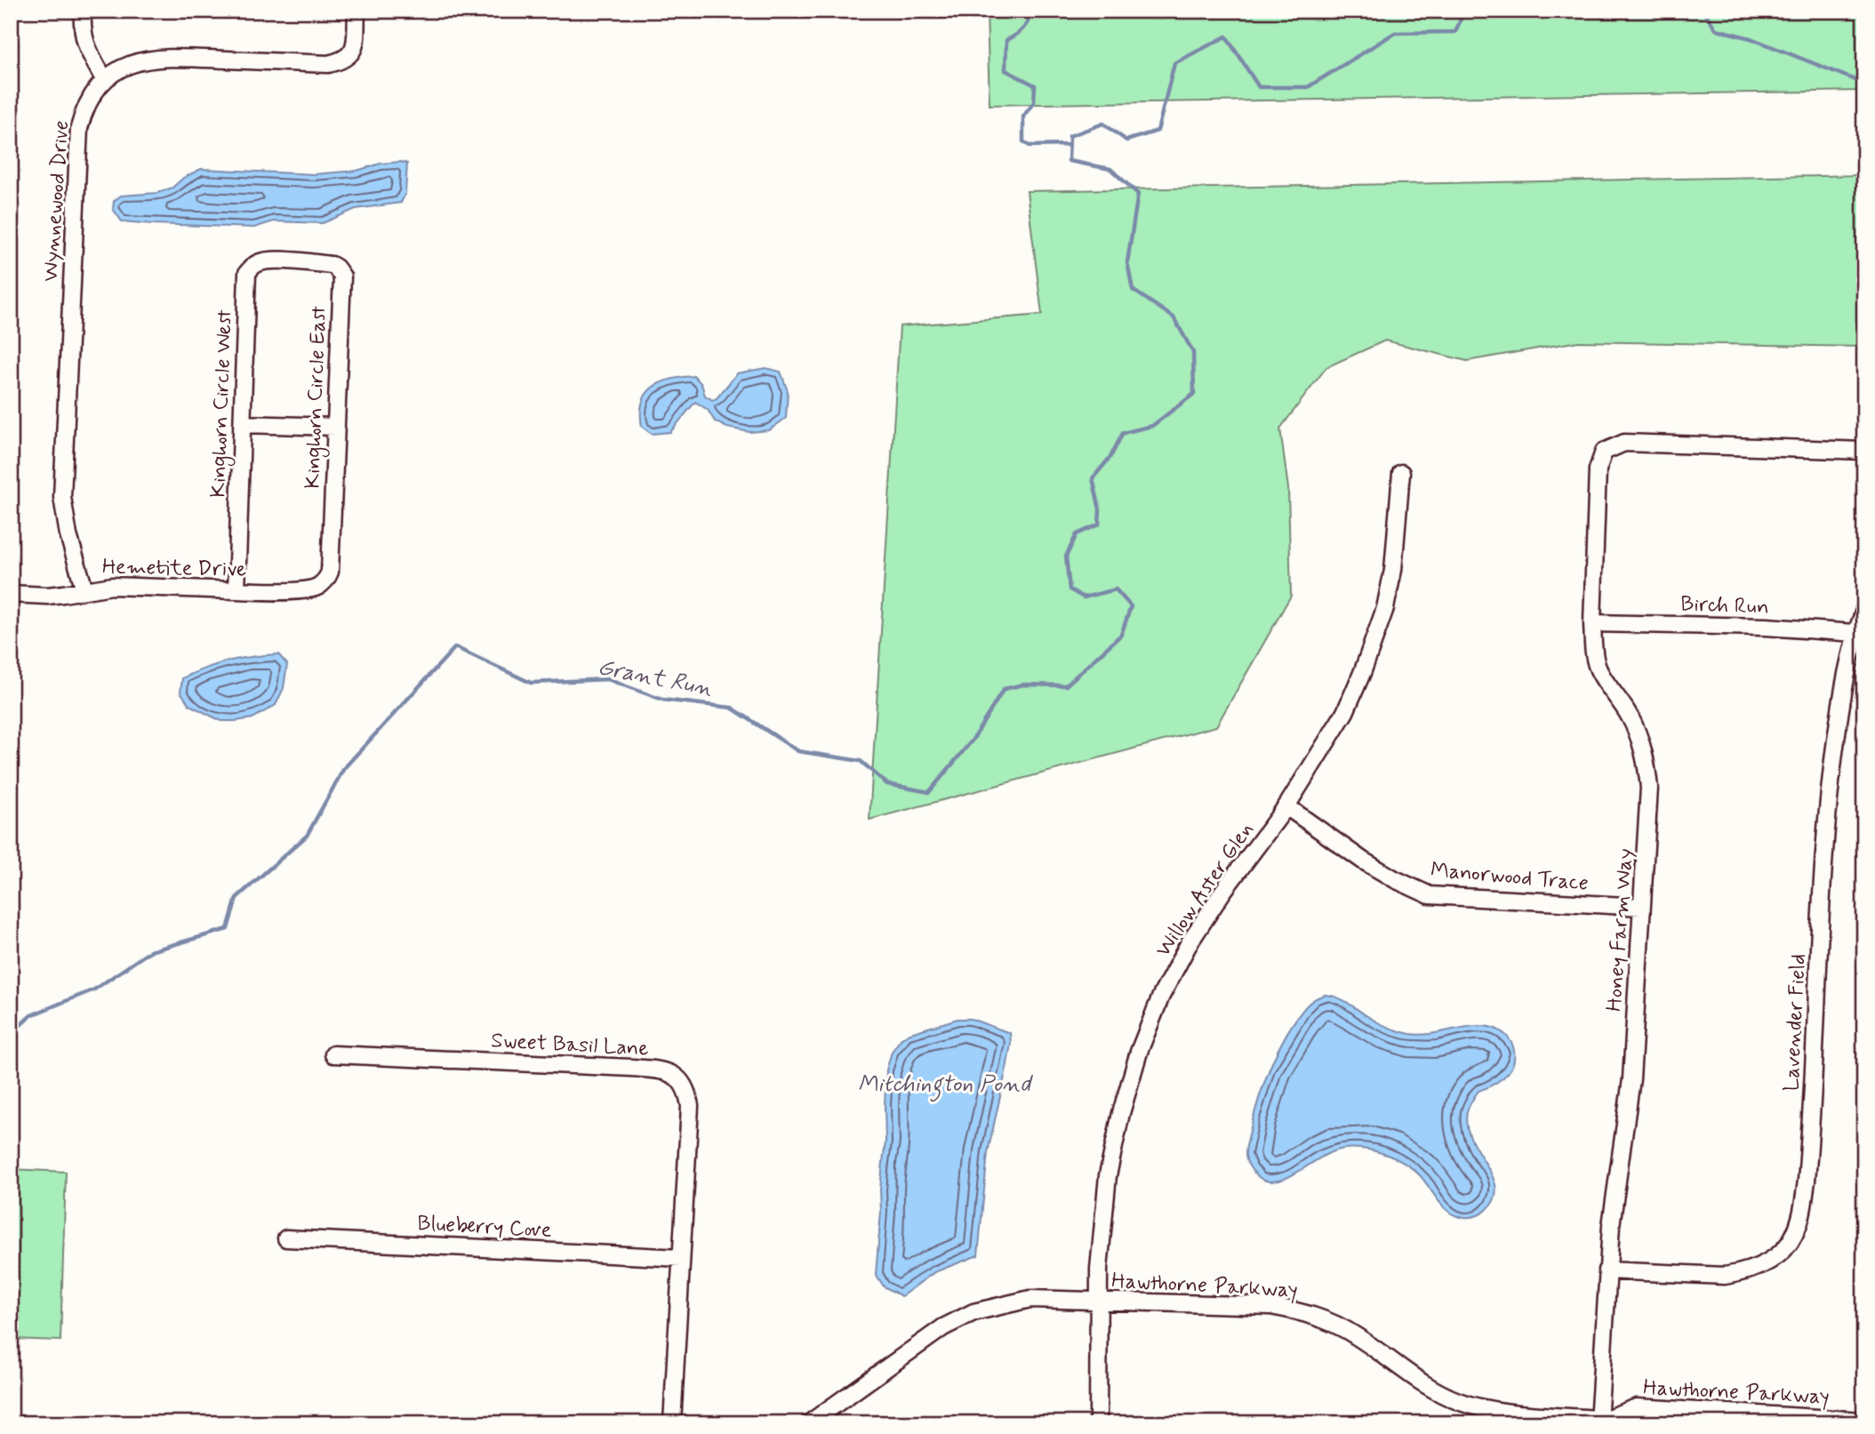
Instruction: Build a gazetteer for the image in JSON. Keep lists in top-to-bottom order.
{
  "streets": {
    "street": [
      "Wynnewood Drive",
      "Kinghorn Circle East",
      "Kinghorn Circle West",
      "Hemetite Drive",
      "Birch Run",
      "Manorwood Trace",
      "Willow Aster Glen",
      "Honey Farm Way",
      "Lavender Field",
      "Sweet Basil Lane",
      "Blueberry Cove",
      "Hawthorne Parkway"
    ]
  },
  "crossings": [
    ["Wynnewood Drive", "Hemetite Drive"],
    ["Kinghorn Circle East", "Kinghorn Circle West"],
    ["Kinghorn Circle East", "Hemetite Drive"],
    ["Kinghorn Circle West", "Hemetite Drive"],
    ["Birch Run", "Honey Farm Way"],
    ["Birch Run", "Lavender Field"],
    ["Manorwood Trace", "Willow Aster Glen"],
    ["Manorwood Trace", "Honey Farm Way"],
    ["Willow Aster Glen", "Hawthorne Parkway"],
    ["Honey Farm Way", "Lavender Field"],
    ["Honey Farm Way", "Hawthorne Parkway"],
    ["Sweet Basil Lane", "Blueberry Cove"]
  ],
  "water": ["Grant Run", "Mitchington Pond"]
}
